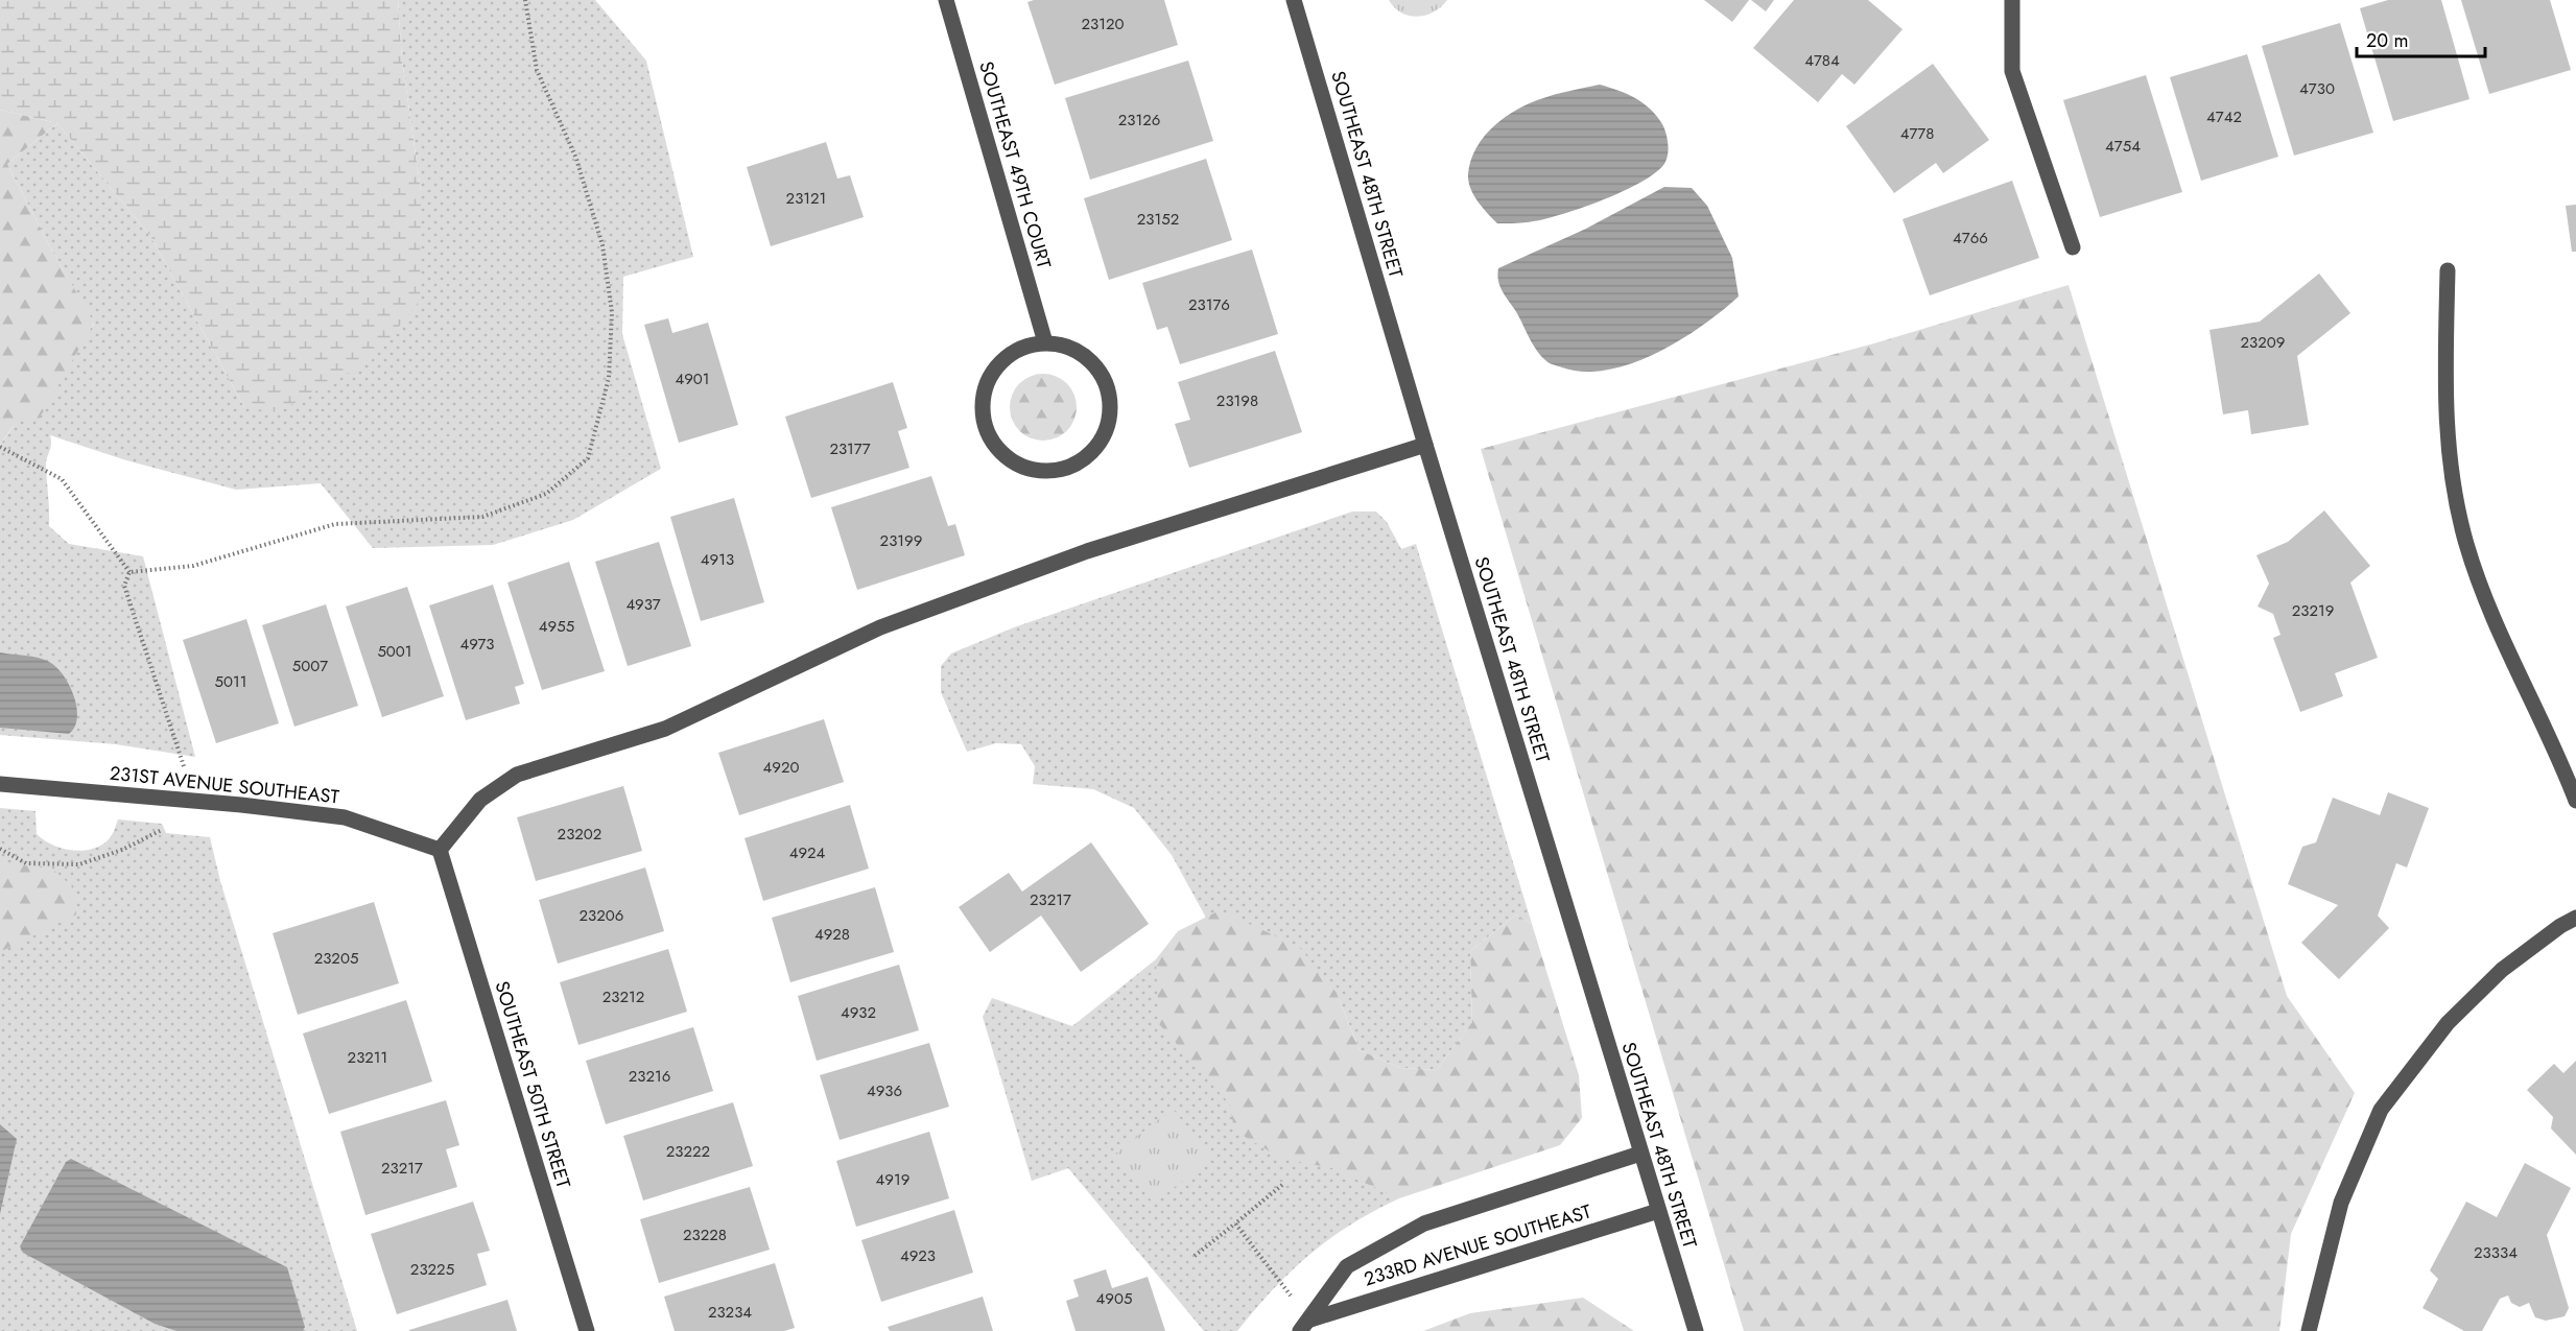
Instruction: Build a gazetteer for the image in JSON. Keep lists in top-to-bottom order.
{
  "streets": {
    "street": [
      "SOUTHEAST 49TH COURT",
      "SOUTHEAST 48TH STREET",
      "231ST AVENUE SOUTHEAST",
      "SOUTHEAST 50TH STREET",
      "233RD AVENUE SOUTHEAST"
    ]
  },
  "crossings": [
    ["SOUTHEAST 48TH STREET", "233RD AVENUE SOUTHEAST"],
    ["231ST AVENUE SOUTHEAST", "SOUTHEAST 50TH STREET"]
  ],
  "house_numbers": [
    "23120",
    "4784",
    "4730",
    "4742",
    "23126",
    "4778",
    "4754",
    "23121",
    "23152",
    "4766",
    "23176",
    "23209",
    "4901",
    "23198",
    "23177",
    "23199",
    "4913",
    "4937",
    "23219",
    "4955",
    "4973",
    "5001",
    "5007",
    "5011",
    "4920",
    "23202",
    "4924",
    "23217",
    "23206",
    "4928",
    "23205",
    "23212",
    "4932",
    "23211",
    "23216",
    "4936",
    "23222",
    "23217",
    "4919",
    "23228",
    "23334",
    "4923",
    "23225",
    "4905",
    "23234"
  ],
  "scale_bar": "20 m"
}
